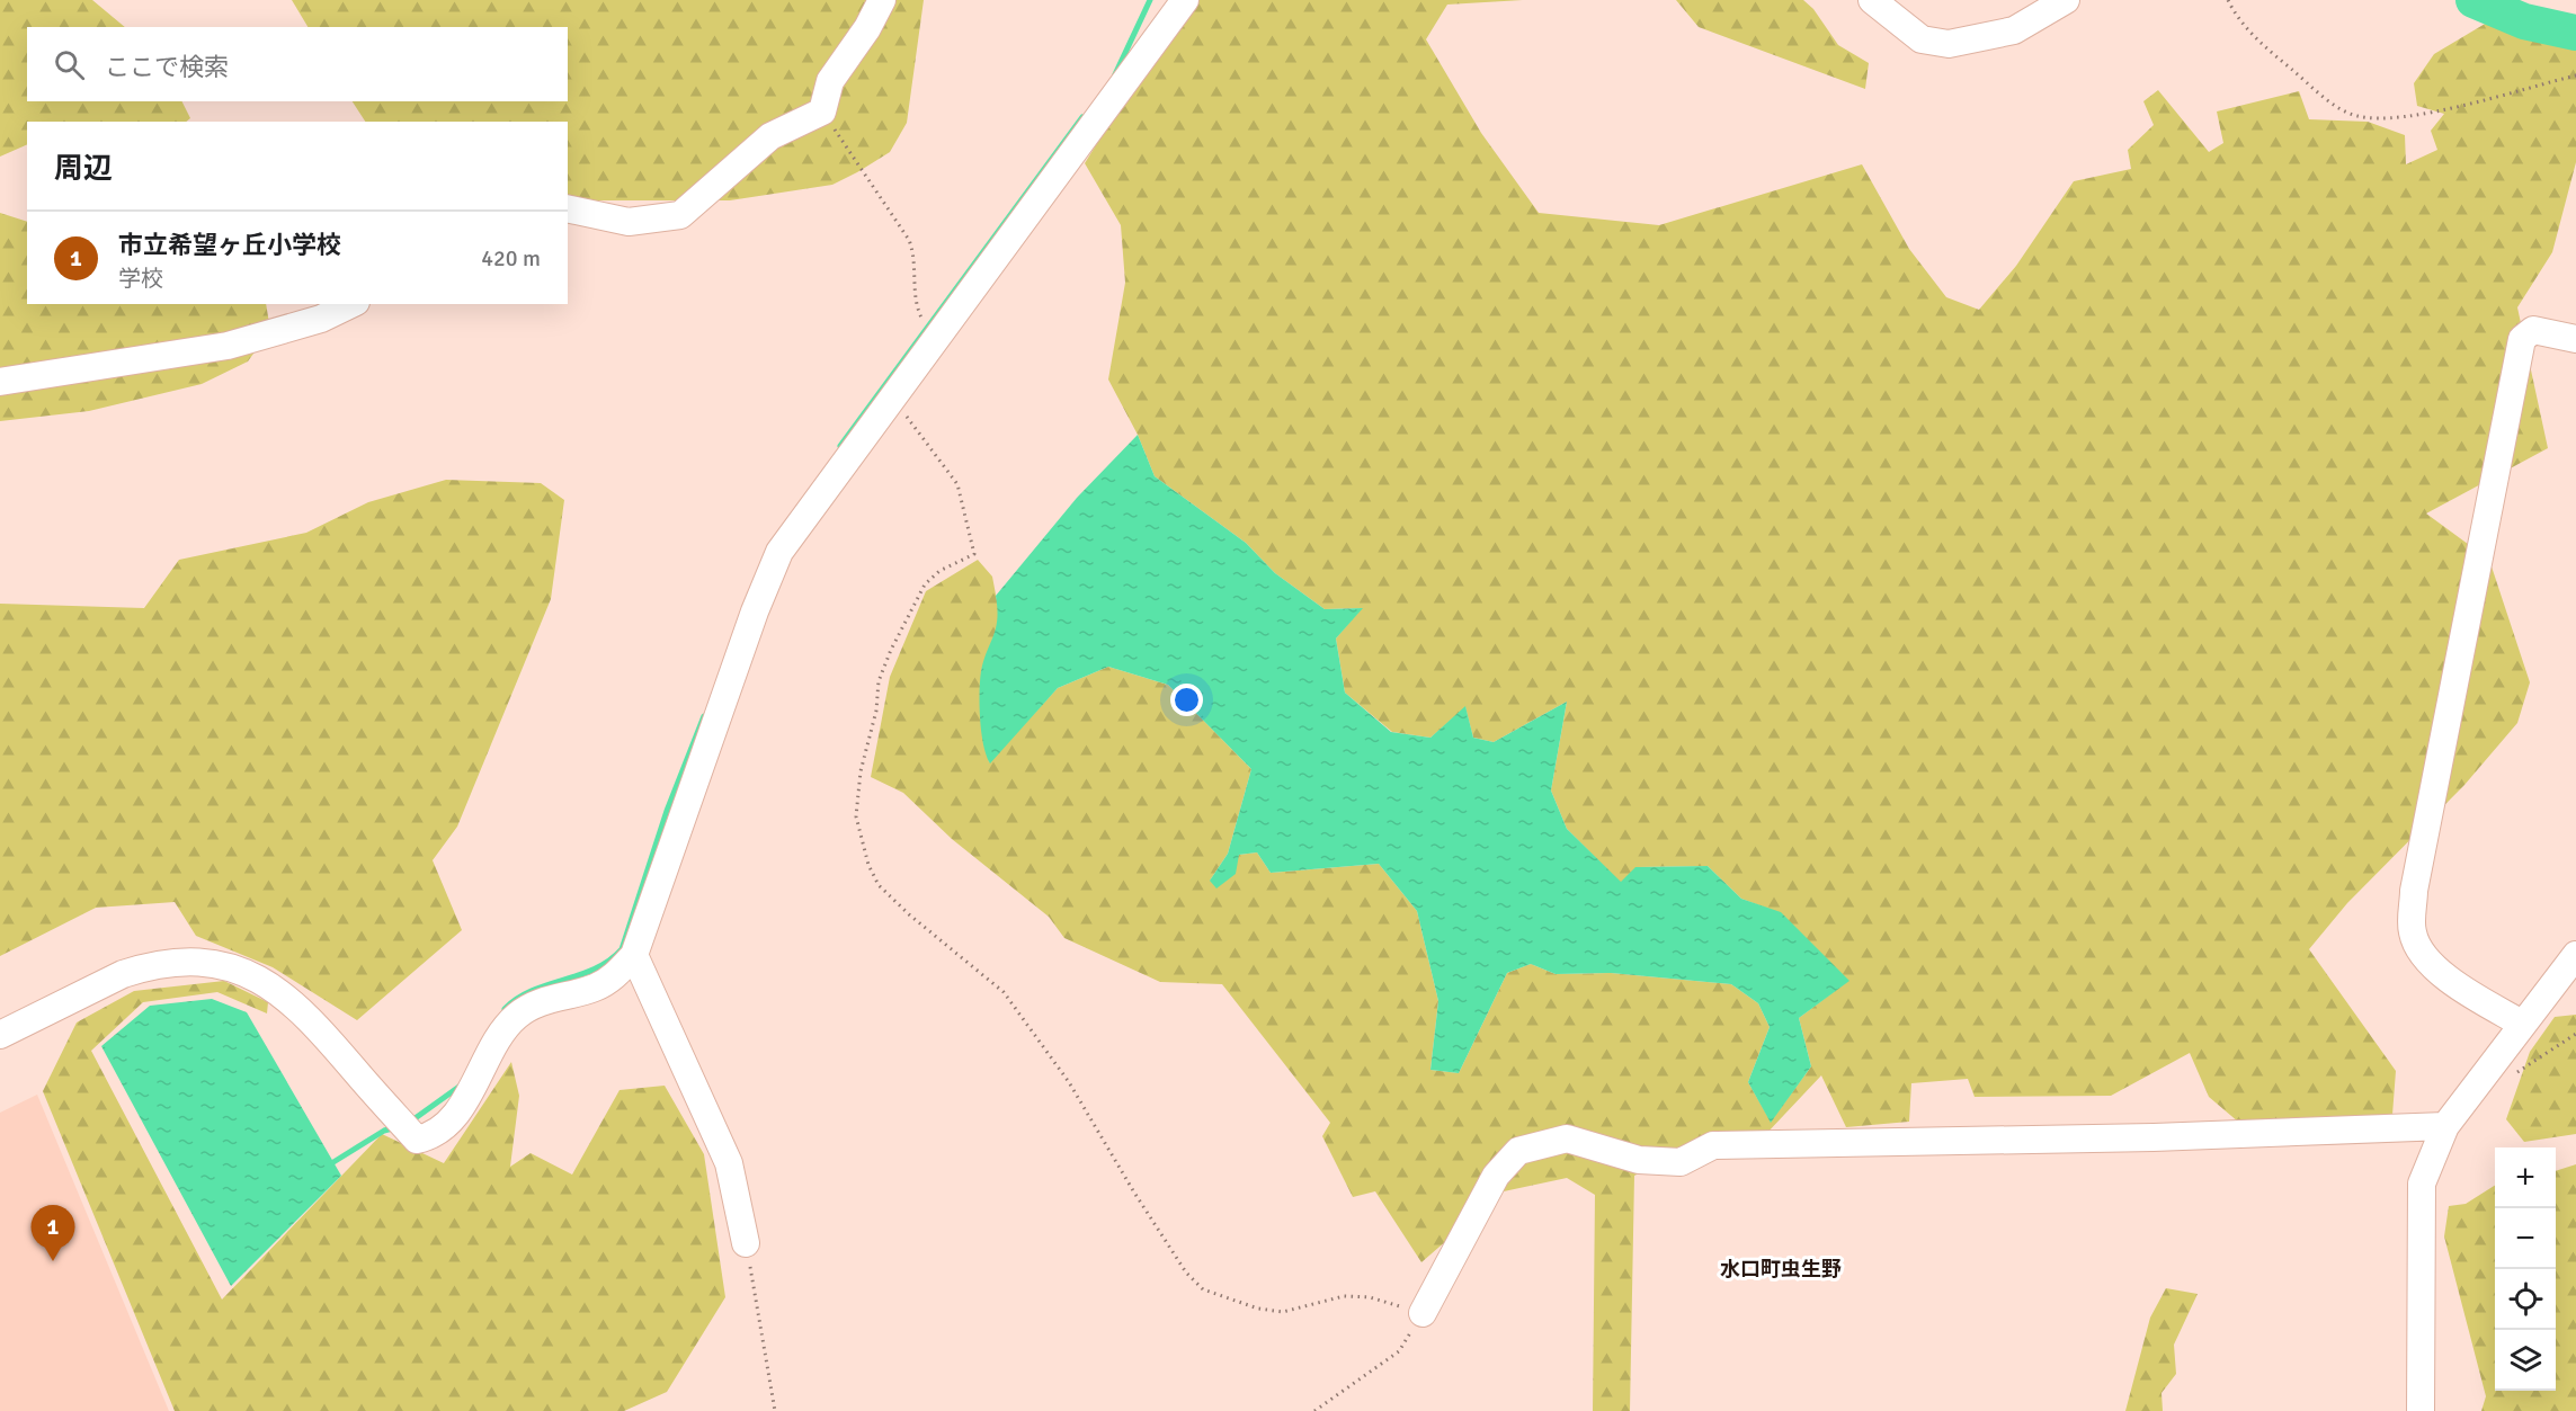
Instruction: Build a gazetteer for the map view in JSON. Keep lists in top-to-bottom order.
{
  "districts": ["水口町虫生野"],
  "page": {
    "search": "ここで検索",
    "heading": "周辺",
    "list": [
      {
        "mark": "1",
        "name": "市立希望ヶ丘小学校",
        "note": "学校",
        "value": "420 m"
      }
    ],
    "map_buttons": ["+", "−"],
    "pins": "1"
  }
}
